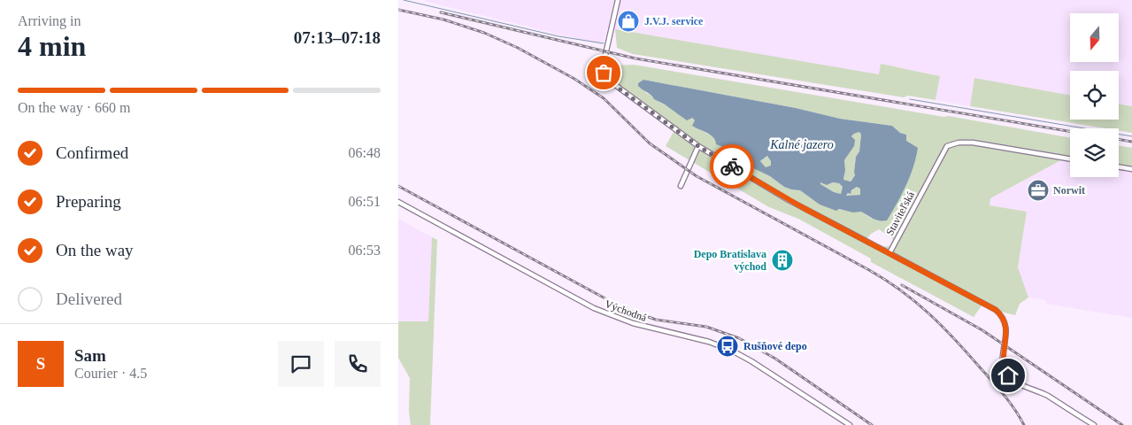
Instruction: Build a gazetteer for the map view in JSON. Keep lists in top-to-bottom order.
{
  "streets": {
    "street": ["Staviteľská", "Východná"]
  },
  "water": ["Kalné jazero"],
  "places": {
    "shop": ["J.V.J. service"],
    "office": ["Norwit"],
    "building": ["Depo Bratislava východ"],
    "bus stop": ["Rušňové depo"]
  },
  "north": "bottom",
  "page": {
    "heading": ["4 min", "Arriving in", "07:13–07:18"],
    "panel": ["Sam", "Courier · 4.5"],
    "bar": "On the way · 660 m",
    "list": [
      ["Confirmed", "06:48"],
      ["Preparing", "06:51"],
      ["On the way", "06:53"],
      "Delivered"
    ],
    "round": "S"
  }
}
